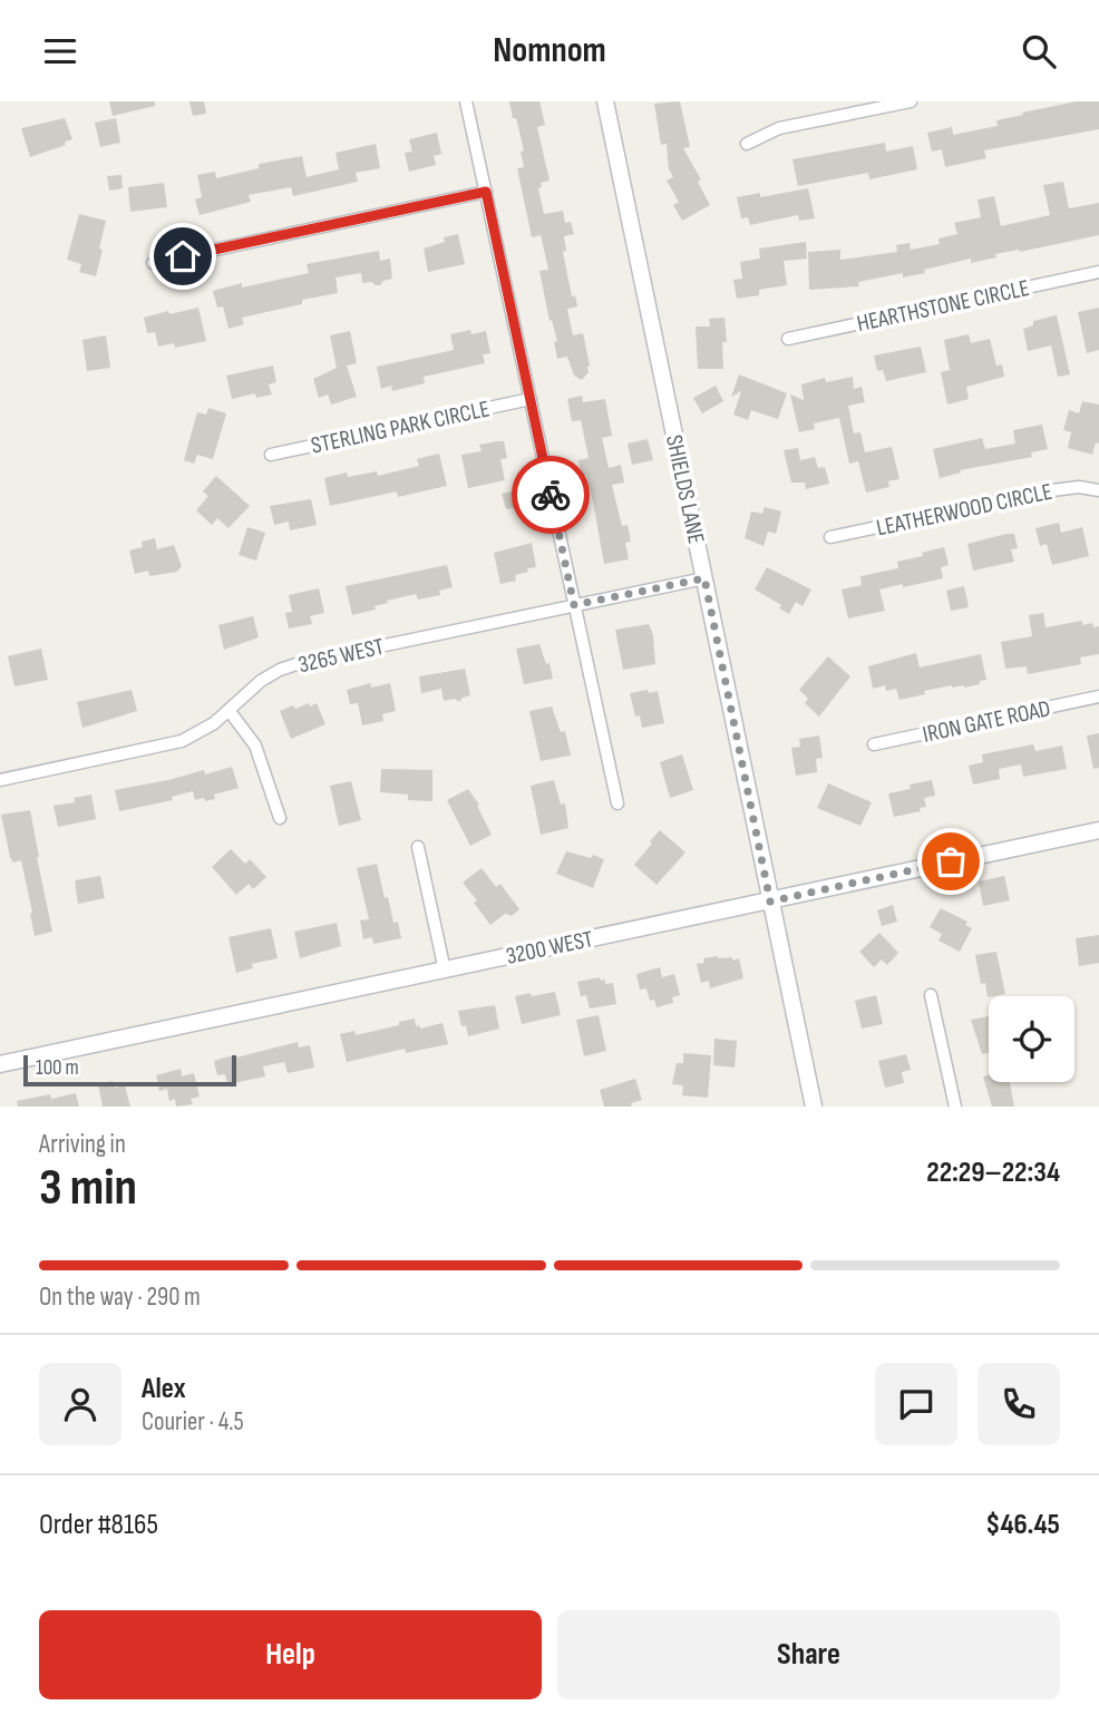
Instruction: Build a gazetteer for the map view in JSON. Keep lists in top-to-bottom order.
{
  "streets": {
    "street": [
      "HEARTHSTONE CIRCLE",
      "STERLING PARK CIRCLE",
      "SHIELDS LANE",
      "LEATHERWOOD CIRCLE",
      "3265 WEST",
      "IRON GATE ROAD",
      "3200 WEST"
    ]
  },
  "crossings": [
    ["SHIELDS LANE", "3265 WEST"],
    ["SHIELDS LANE", "3200 WEST"]
  ],
  "scale_bar": "100 m",
  "page": {
    "header": "Nomnom",
    "scale": "100 m",
    "heading": ["3 min", "Arriving in", "22:29–22:34"],
    "panel": [
      "Alex",
      "Courier · 4.5",
      "Order #8165",
      "$46.45"
    ],
    "bar": "On the way · 290 m",
    "buttons": ["Help", "Share"]
  }
}
